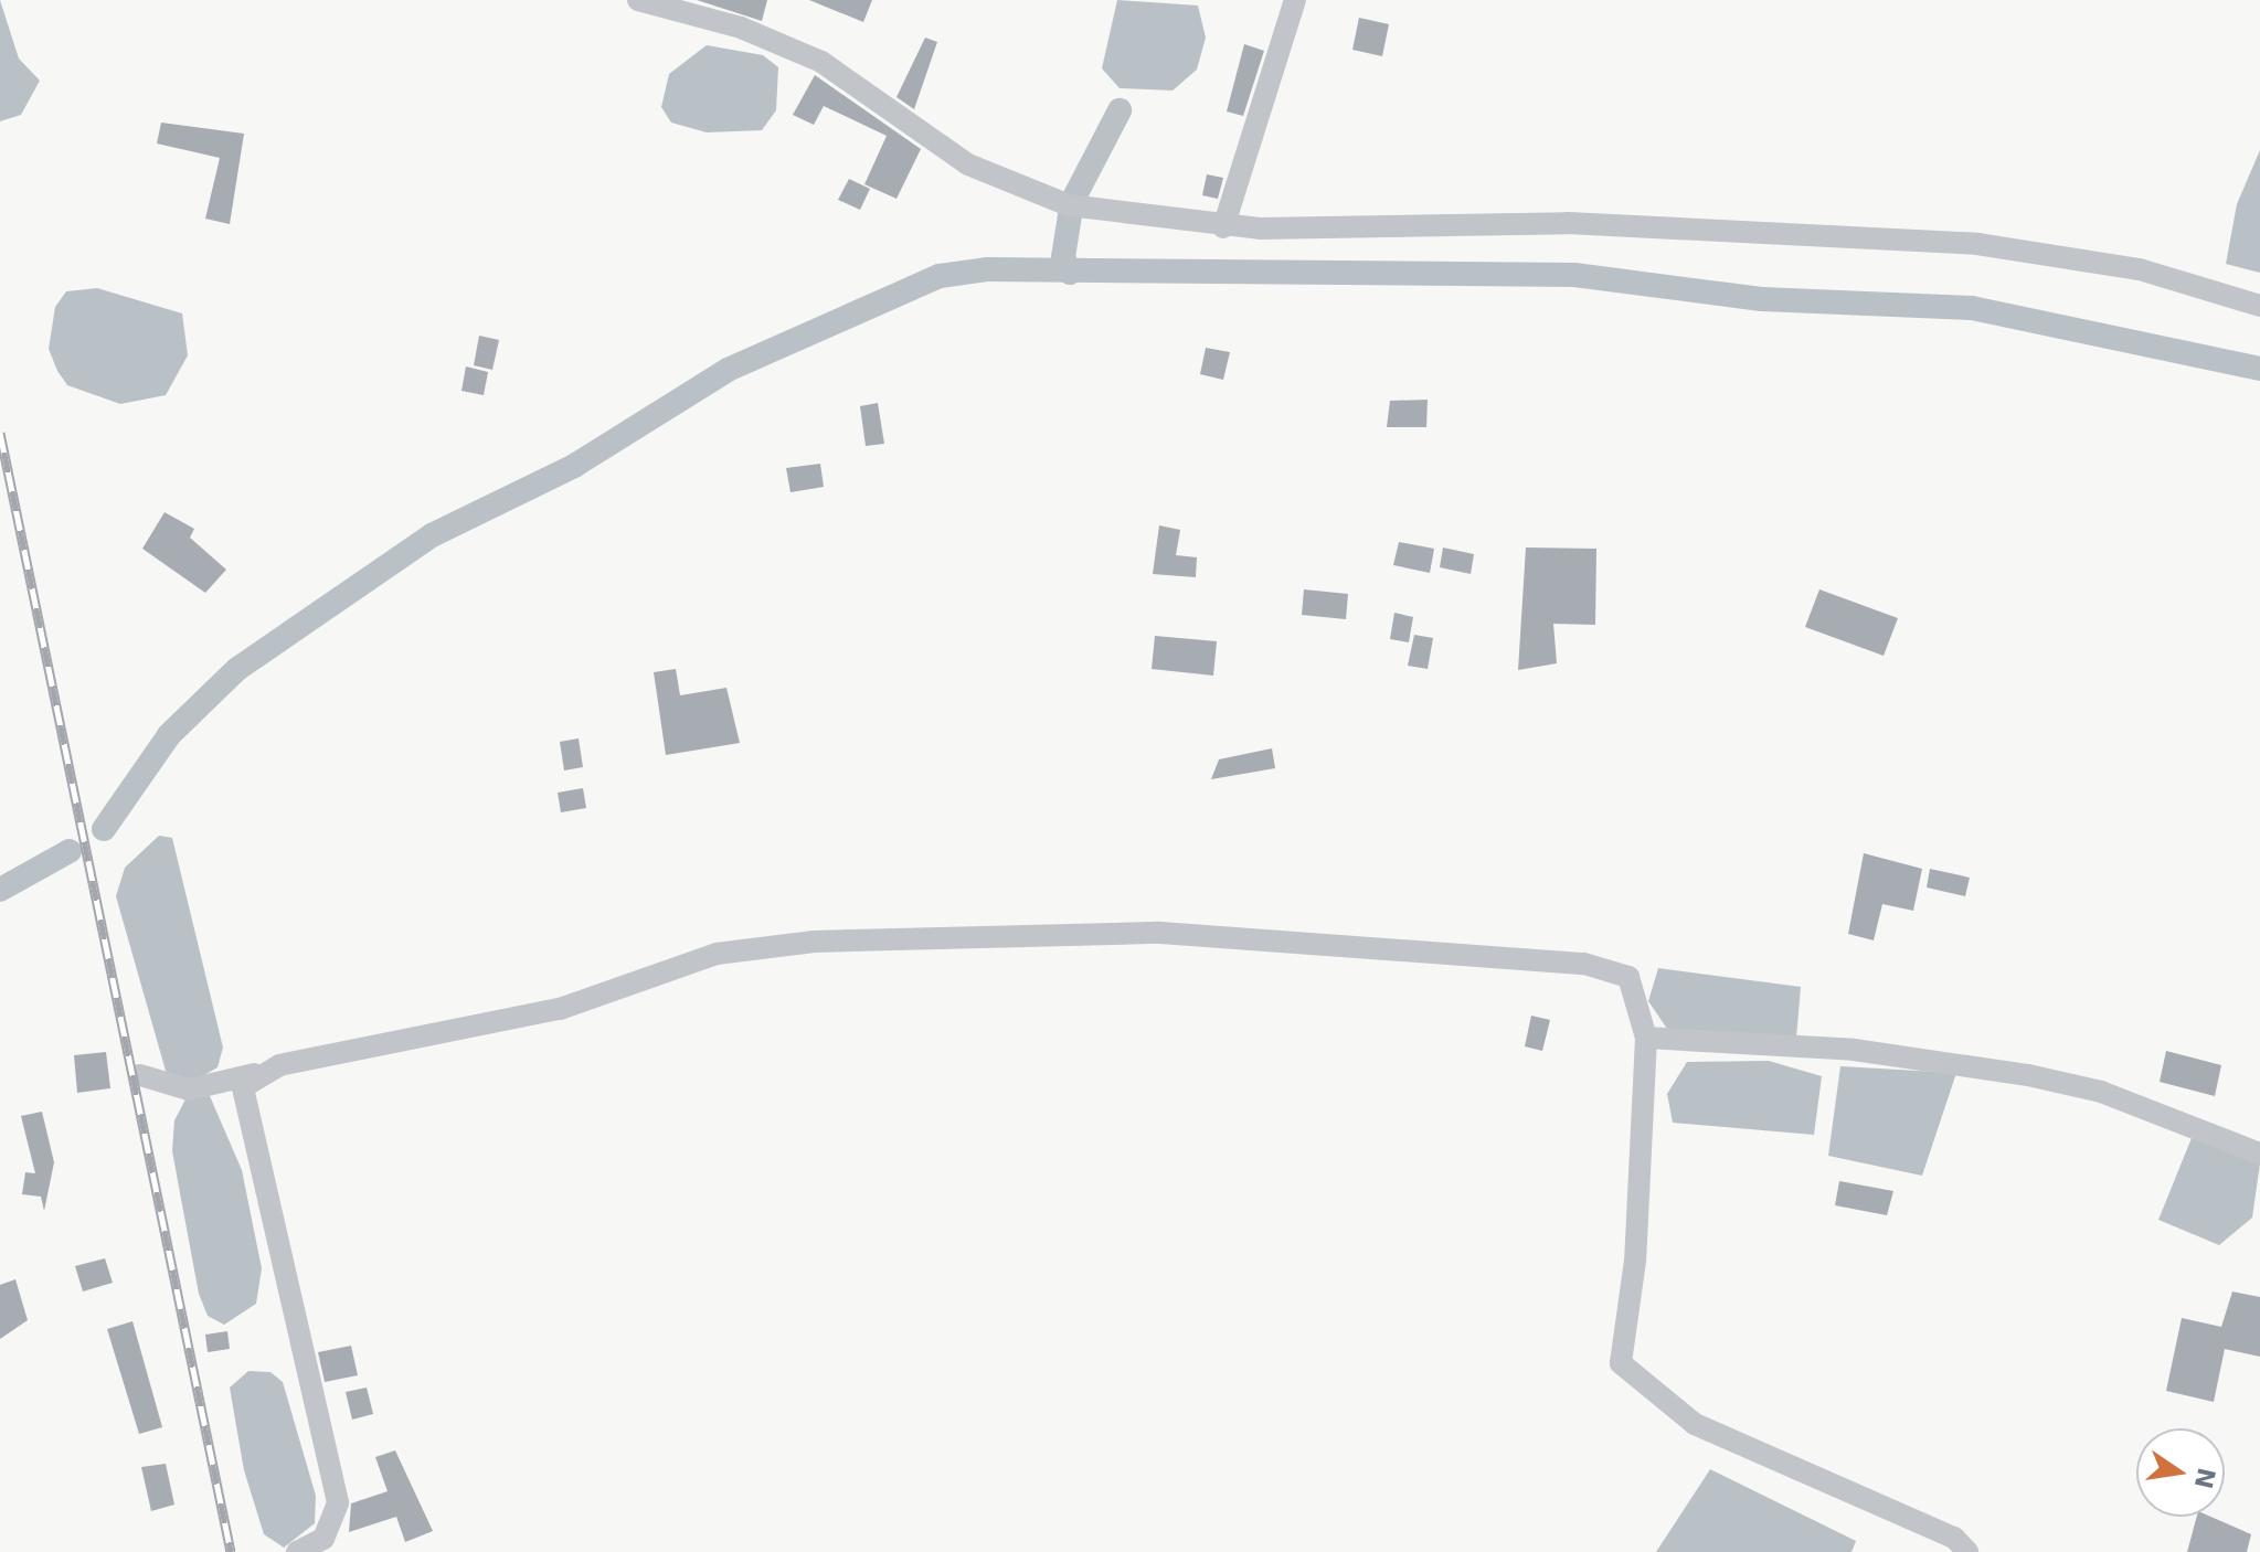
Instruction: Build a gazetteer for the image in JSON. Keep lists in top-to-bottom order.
{
  "north": "right"
}
